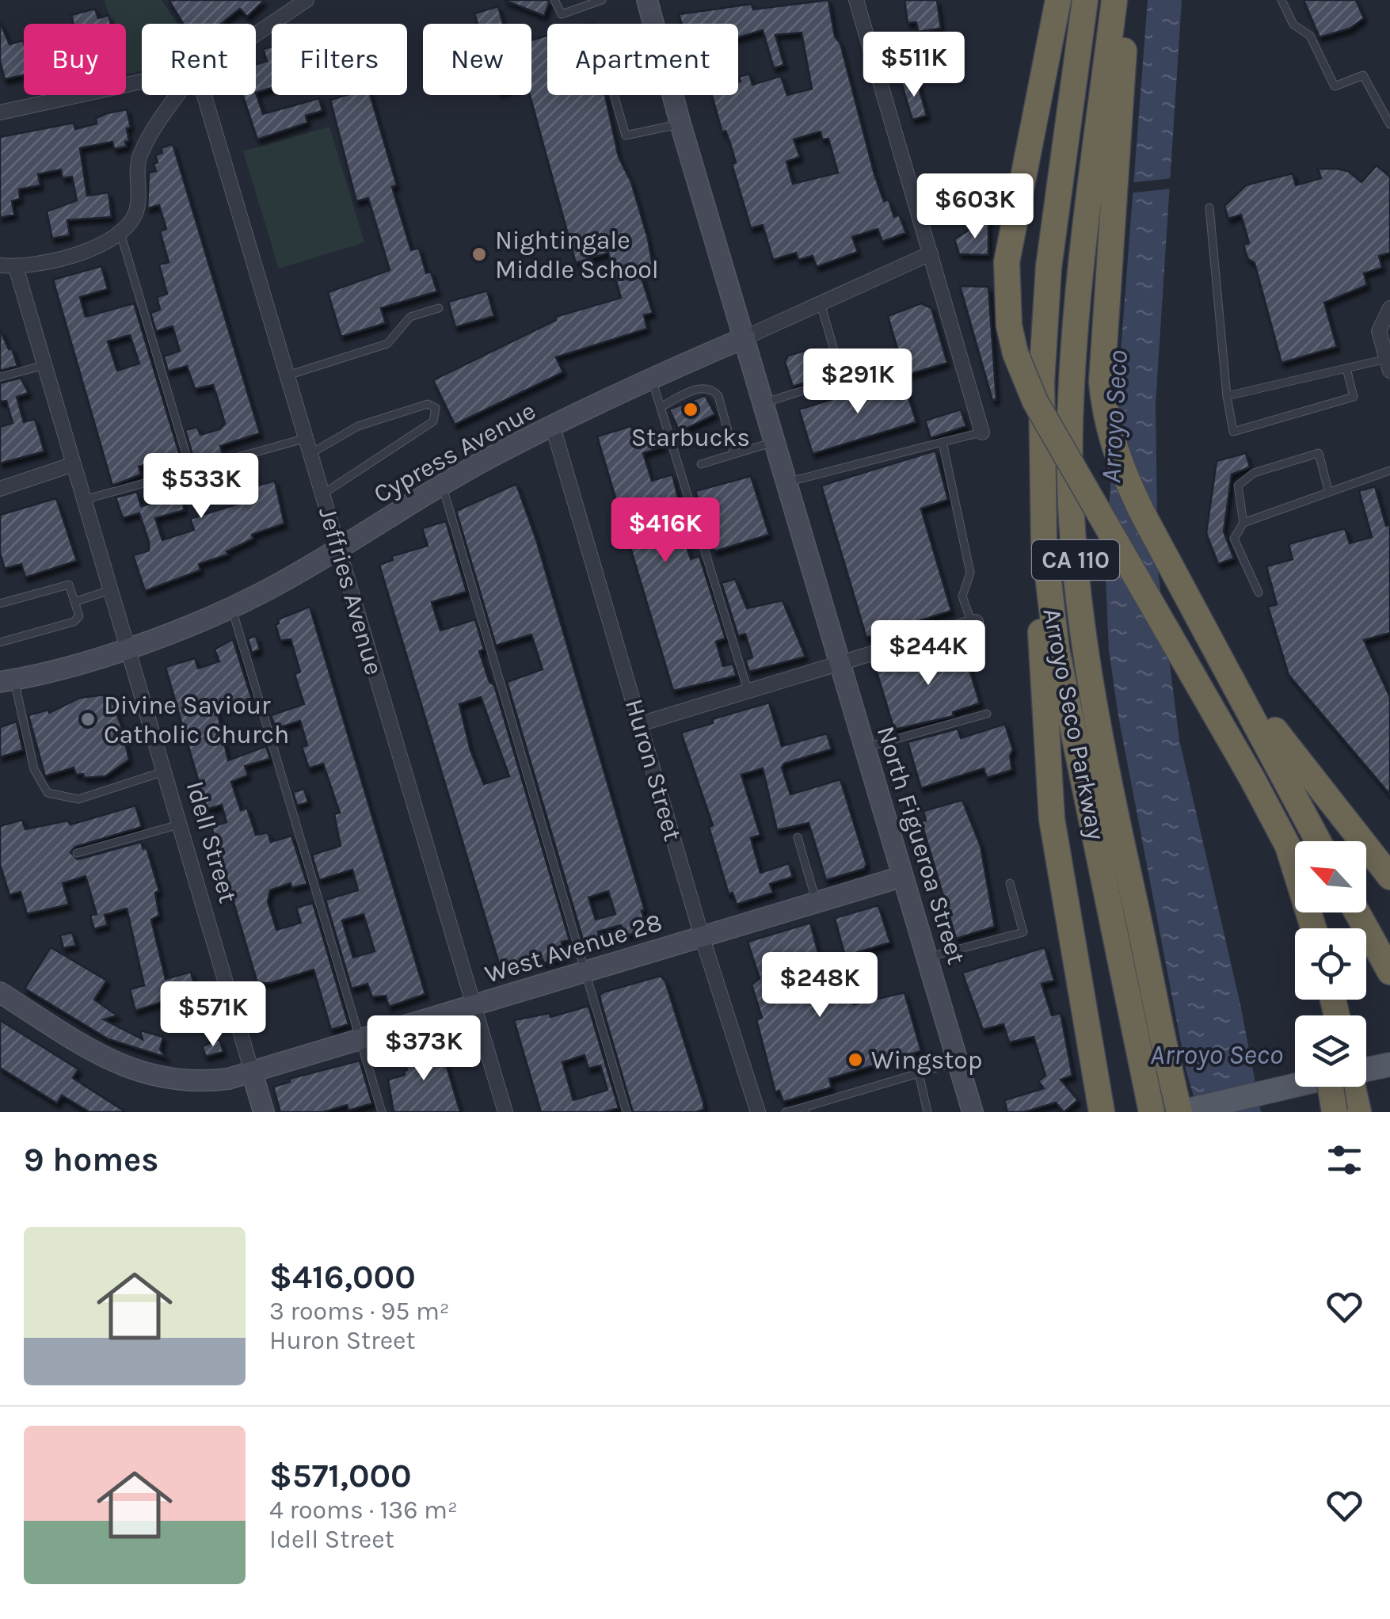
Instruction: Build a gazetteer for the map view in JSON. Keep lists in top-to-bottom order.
{
  "streets": {
    "highway": ["CA 110", "Arroyo Seco Parkway"],
    "street": [
      "Cypress Avenue",
      "Jeffries Avenue",
      "Huron Street",
      "Idell Street",
      "North Figueroa Street",
      "West Avenue 28"
    ]
  },
  "crossings": [
    ["Cypress Avenue", "Jeffries Avenue"],
    ["Cypress Avenue", "Huron Street"],
    ["Cypress Avenue", "Idell Street"],
    ["Cypress Avenue", "North Figueroa Street"],
    ["Jeffries Avenue", "West Avenue 28"],
    ["Huron Street", "West Avenue 28"],
    ["Idell Street", "West Avenue 28"],
    ["North Figueroa Street", "West Avenue 28"]
  ],
  "water": ["Arroyo Seco"],
  "places": [
    "Nightingale Middle School",
    "Starbucks",
    "Divine Saviour Catholic Church",
    "Wingstop"
  ],
  "north": "top left",
  "page": {
    "chip": [
      "Buy",
      "Rent",
      "Filters",
      "New",
      "Apartment"
    ],
    "price": [
      "$511K",
      "$603K",
      "$291K",
      "$533K",
      "$416K",
      "$244K",
      "$248K",
      "$571K",
      "$373K"
    ],
    "heading": "9 homes",
    "list": [
      {
        "name": "$416,000",
        "note": "3 rooms · 95 m² · Huron Street"
      },
      {
        "name": "$571,000",
        "note": "4 rooms · 136 m² · Idell Street"
      }
    ]
  }
}
